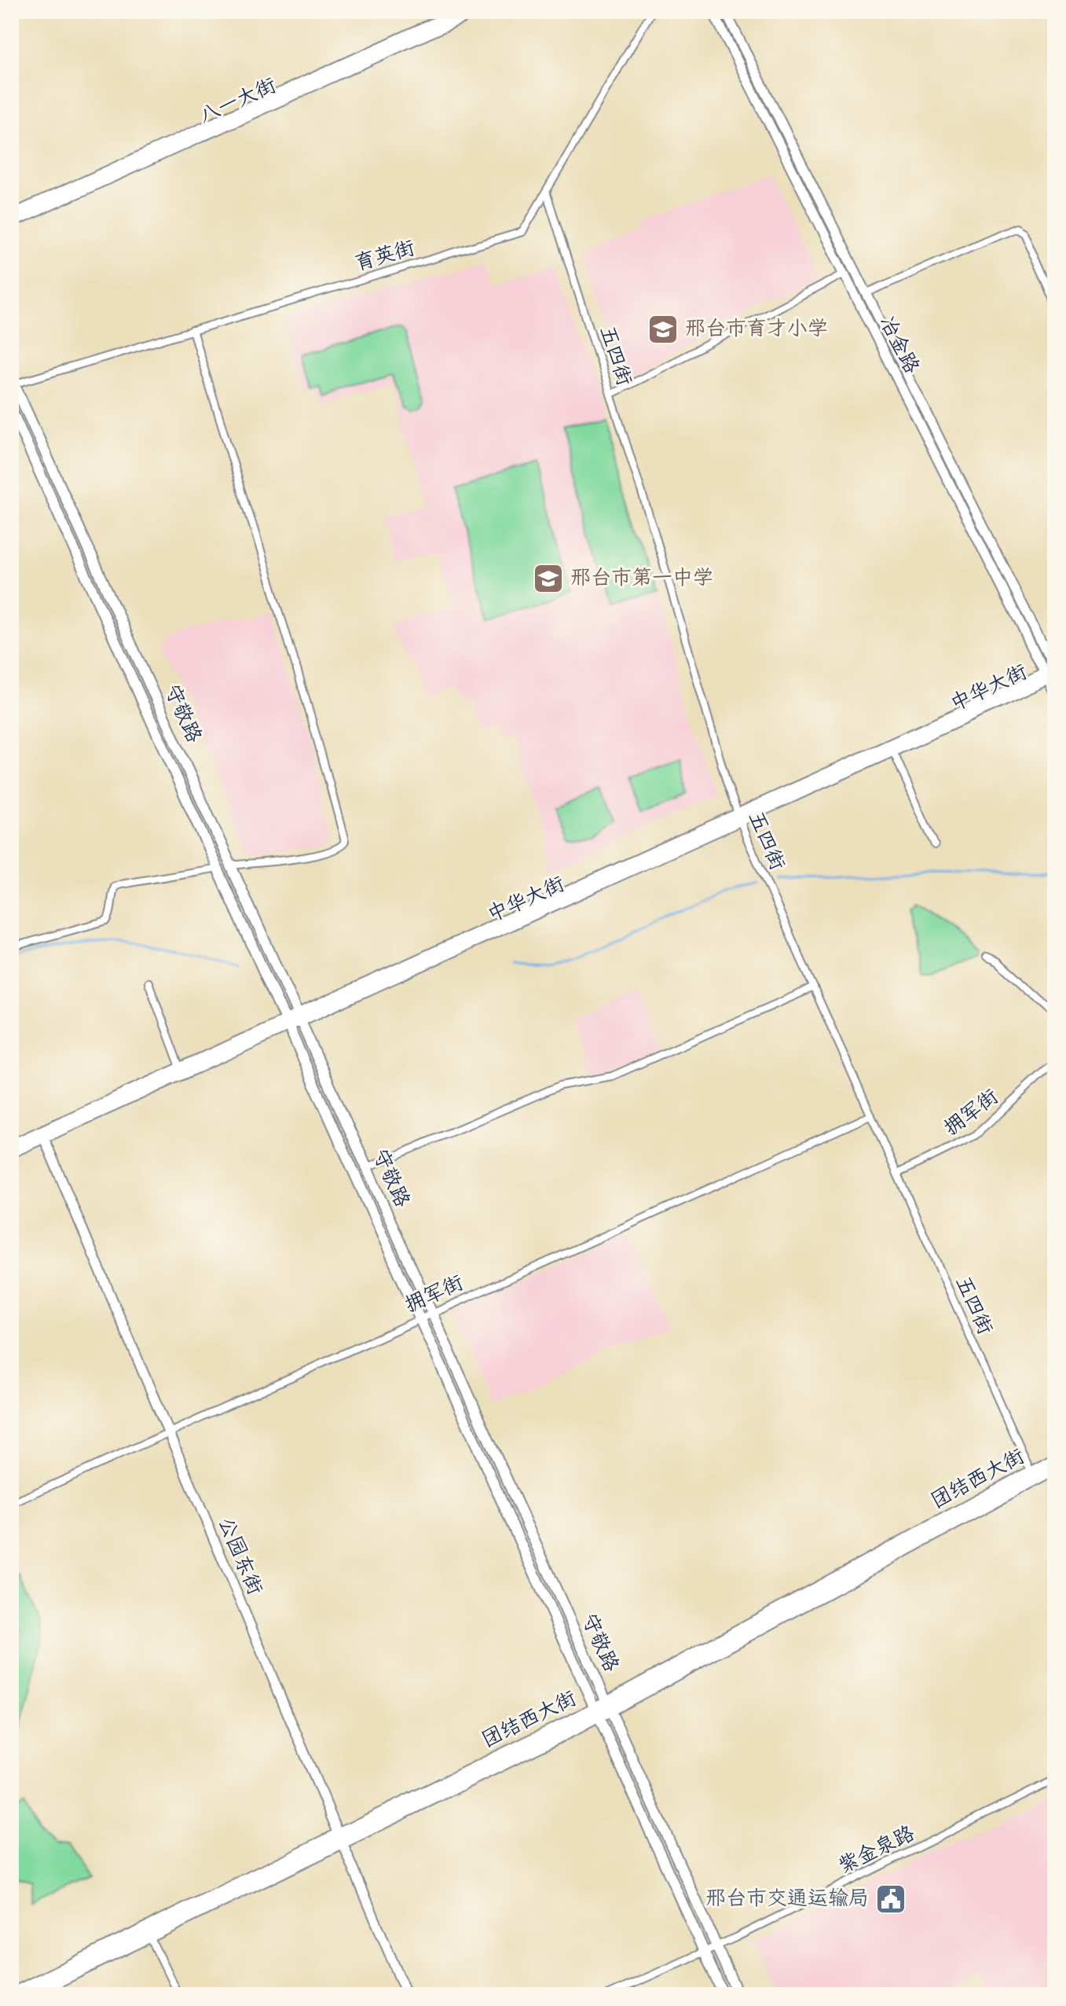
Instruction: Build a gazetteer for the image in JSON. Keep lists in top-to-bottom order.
{
  "streets": {
    "main road": ["守敬路", "团结西大街"],
    "street": [
      "八一大街",
      "育英街",
      "冶金路",
      "五四街",
      "中华大街",
      "拥军街",
      "公园东街",
      "紫金泉路"
    ]
  },
  "crossings": [
    ["育英街", "五四街"],
    ["育英街", "守敬路"],
    ["冶金路", "中华大街"],
    ["五四街", "中华大街"],
    ["五四街", "拥军街"],
    ["五四街", "团结西大街"],
    ["中华大街", "守敬路"],
    ["中华大街", "公园东街"],
    ["守敬路", "拥军街"],
    ["守敬路", "团结西大街"],
    ["守敬路", "紫金泉路"],
    ["拥军街", "公园东街"],
    ["团结西大街", "公园东街"]
  ],
  "places": {
    "school or university": ["邢台市育才小学", "邢台市第一中学"],
    "public building": ["邢台市交通运输局"]
  }
}
